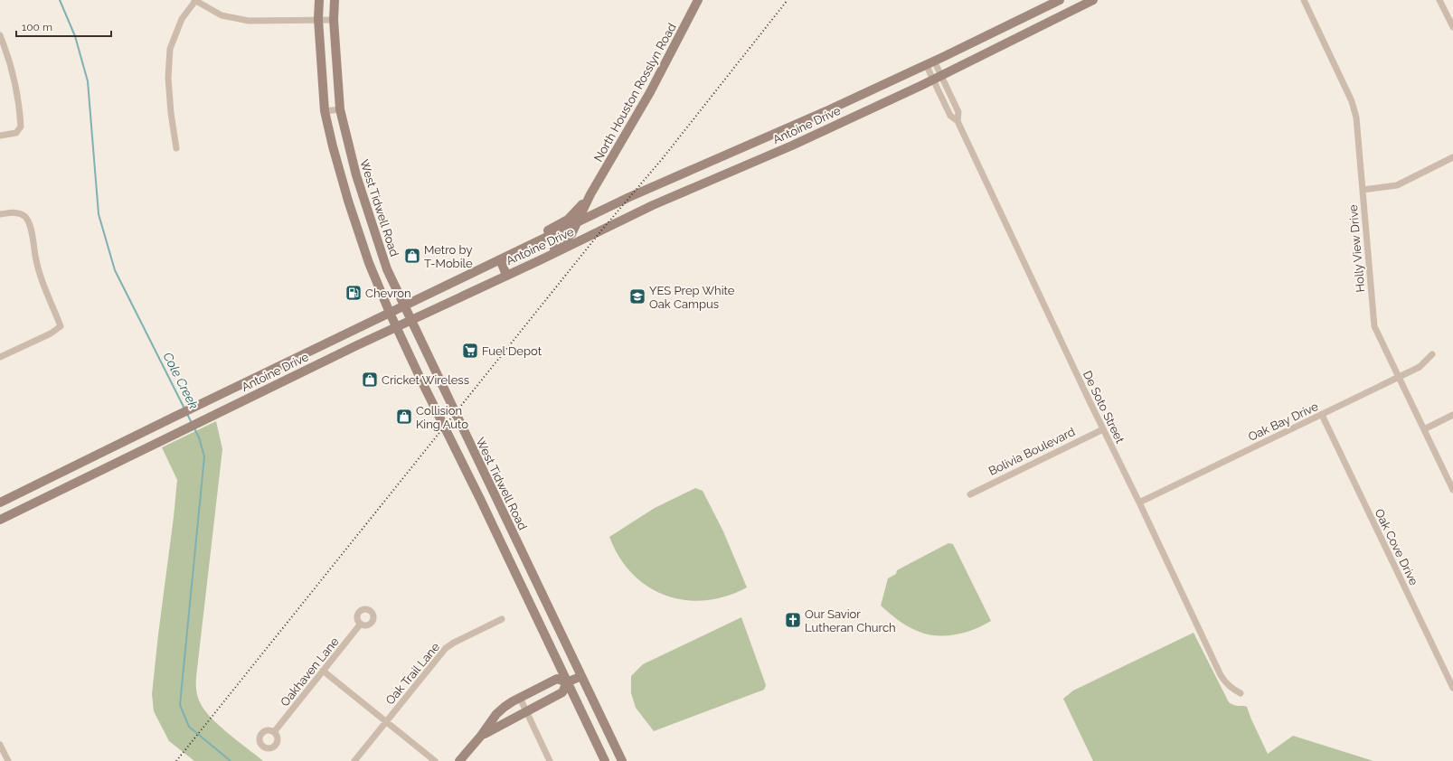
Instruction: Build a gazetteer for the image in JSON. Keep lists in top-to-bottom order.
{
  "streets": {
    "main road": ["North Houston Rosslyn Road", "Antoine Drive", "West Tidwell Road"],
    "street": [
      "Holly View Drive",
      "De Soto Street",
      "Oak Bay Drive",
      "Bolivia Boulevard",
      "Oak Cove Drive",
      "Oakhaven Lane",
      "Oak Trail Lane"
    ]
  },
  "crossings": [
    ["North Houston Rosslyn Road", "Antoine Drive"],
    ["Antoine Drive", "West Tidwell Road"],
    ["Antoine Drive", "De Soto Street"],
    ["Holly View Drive", "Oak Bay Drive"],
    ["De Soto Street", "Oak Bay Drive"],
    ["De Soto Street", "Bolivia Boulevard"],
    ["Oak Bay Drive", "Oak Cove Drive"]
  ],
  "water": ["Cole Creek"],
  "places": {
    "shop": ["Metro by T-Mobile", "Cricket Wireless", "Collision King Auto"],
    "fuel station": ["Chevron"],
    "school or university": ["YES Prep White Oak Campus"],
    "supermarket": ["Fuel Depot"],
    "church": ["Our Savior Lutheran Church"]
  },
  "scale_bar": "100 m"
}
